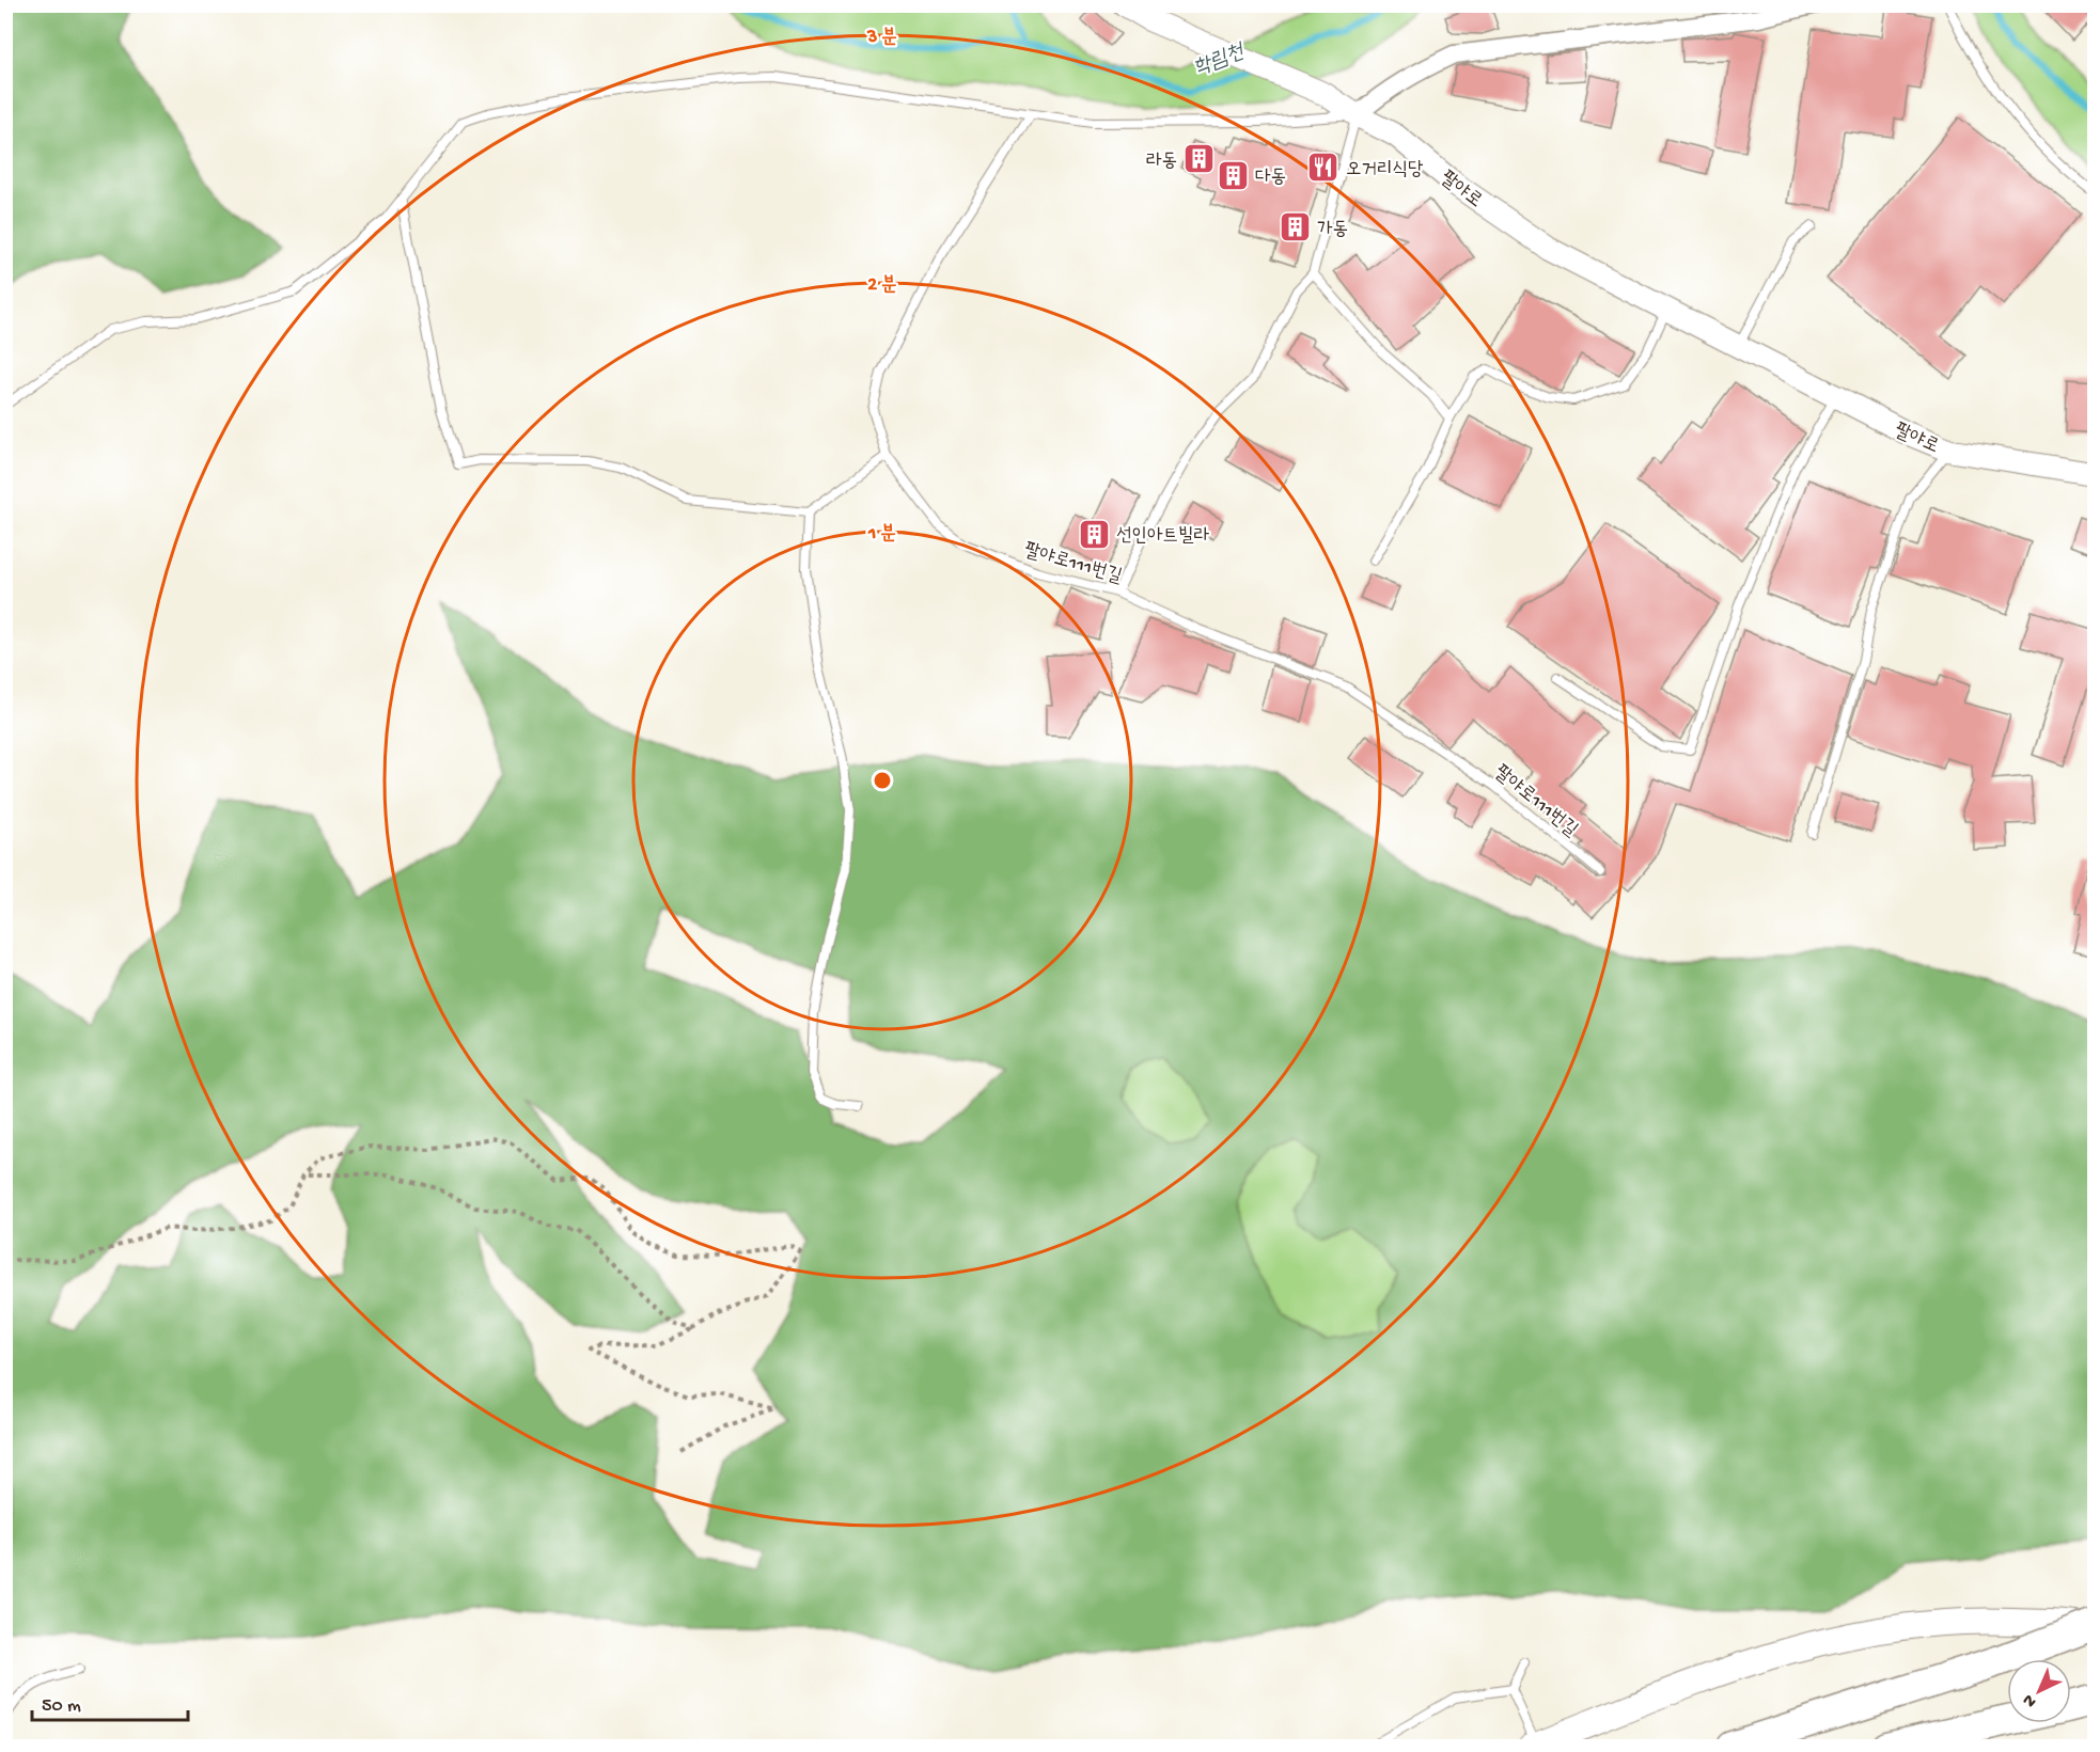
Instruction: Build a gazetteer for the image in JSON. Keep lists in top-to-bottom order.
{
  "streets": {
    "street": ["팔야로"],
    "lane": ["팔야로111번길"]
  },
  "water": ["학림천"],
  "places": {
    "building": [
      "라동",
      "다동",
      "가동",
      "선인아트빌라"
    ],
    "restaurant": ["오거리식당"]
  },
  "scale_bar": "50 m",
  "north": "bottom left",
  "rings": ["3 분", "2 분", "1 분"]
}
